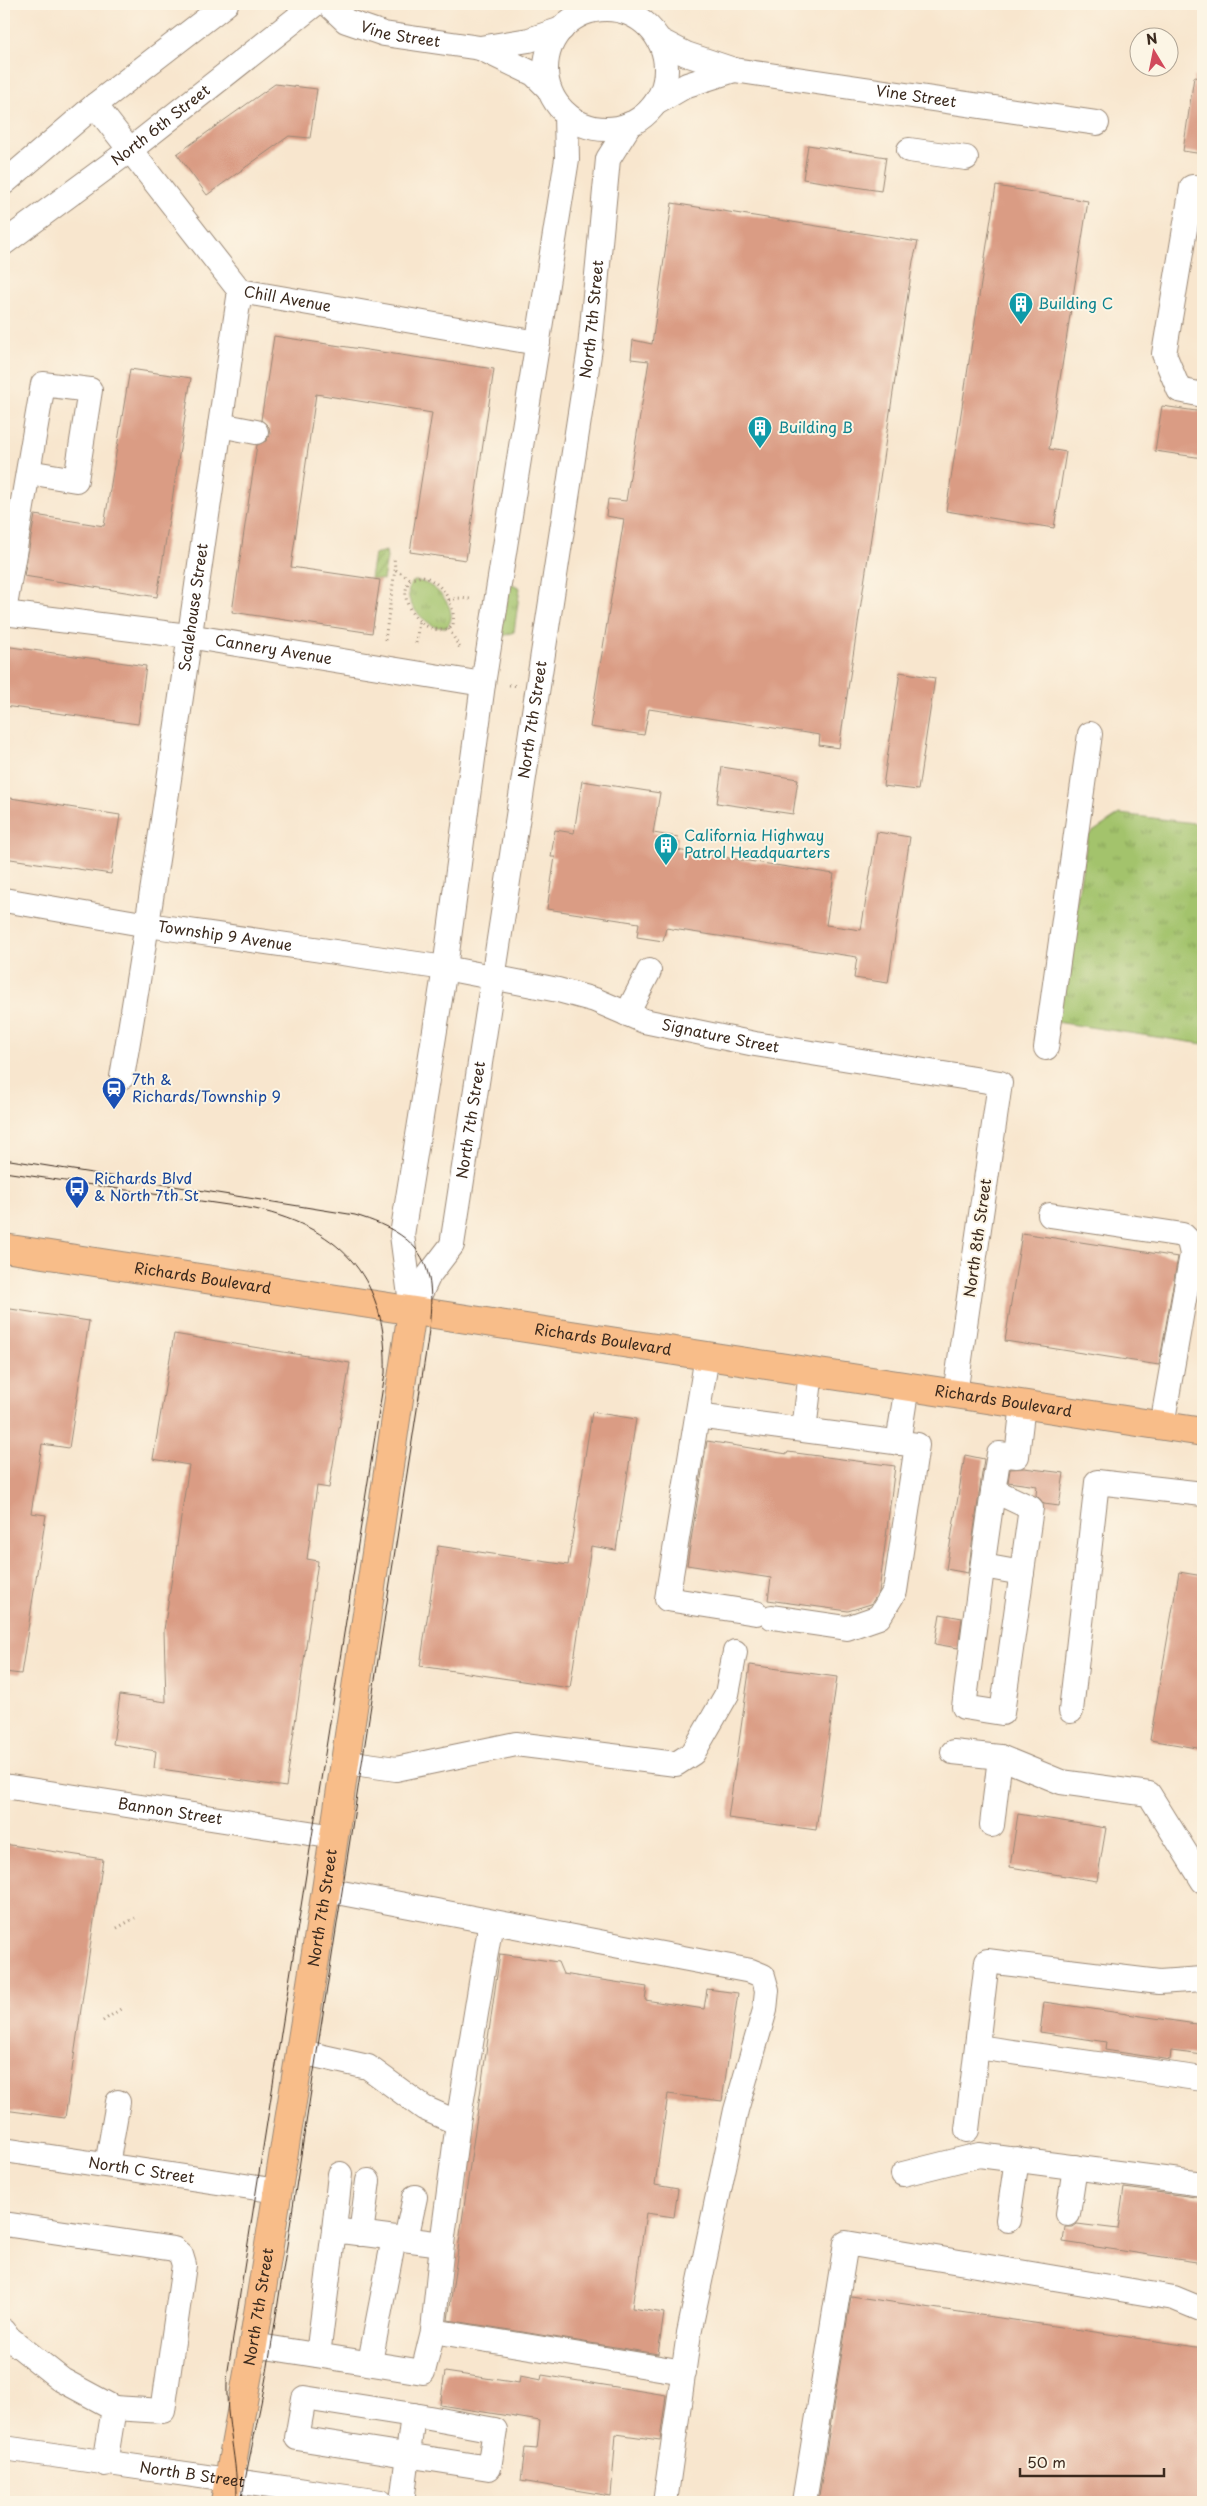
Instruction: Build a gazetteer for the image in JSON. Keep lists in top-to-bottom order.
{
  "streets": {
    "main road": ["North 7th Street", "Richards Boulevard"],
    "street": [
      "Vine Street",
      "North 6th Street",
      "Chill Avenue",
      "Scalehouse Street",
      "Cannery Avenue",
      "Township 9 Avenue",
      "Signature Street",
      "North 8th Street",
      "Bannon Street",
      "North C Street",
      "North B Street"
    ]
  },
  "crossings": [
    ["Vine Street", "North 7th Street"],
    ["North 6th Street", "Chill Avenue"],
    ["Chill Avenue", "North 7th Street"],
    ["Chill Avenue", "Scalehouse Street"],
    ["North 7th Street", "Cannery Avenue"],
    ["North 7th Street", "Township 9 Avenue"],
    ["North 7th Street", "Signature Street"],
    ["North 7th Street", "Richards Boulevard"],
    ["North 7th Street", "Bannon Street"],
    ["North 7th Street", "North C Street"],
    ["North 7th Street", "North B Street"],
    ["Scalehouse Street", "Cannery Avenue"],
    ["Scalehouse Street", "Township 9 Avenue"],
    ["Township 9 Avenue", "Signature Street"],
    ["Signature Street", "North 8th Street"],
    ["North 8th Street", "Richards Boulevard"]
  ],
  "places": {
    "building": ["Building C", "Building B", "California Highway Patrol Headquarters"],
    "station": ["7th & Richards/Township 9"],
    "bus stop": ["Richards Blvd & North 7th St"]
  },
  "scale_bar": "50 m",
  "north": "top"
}
